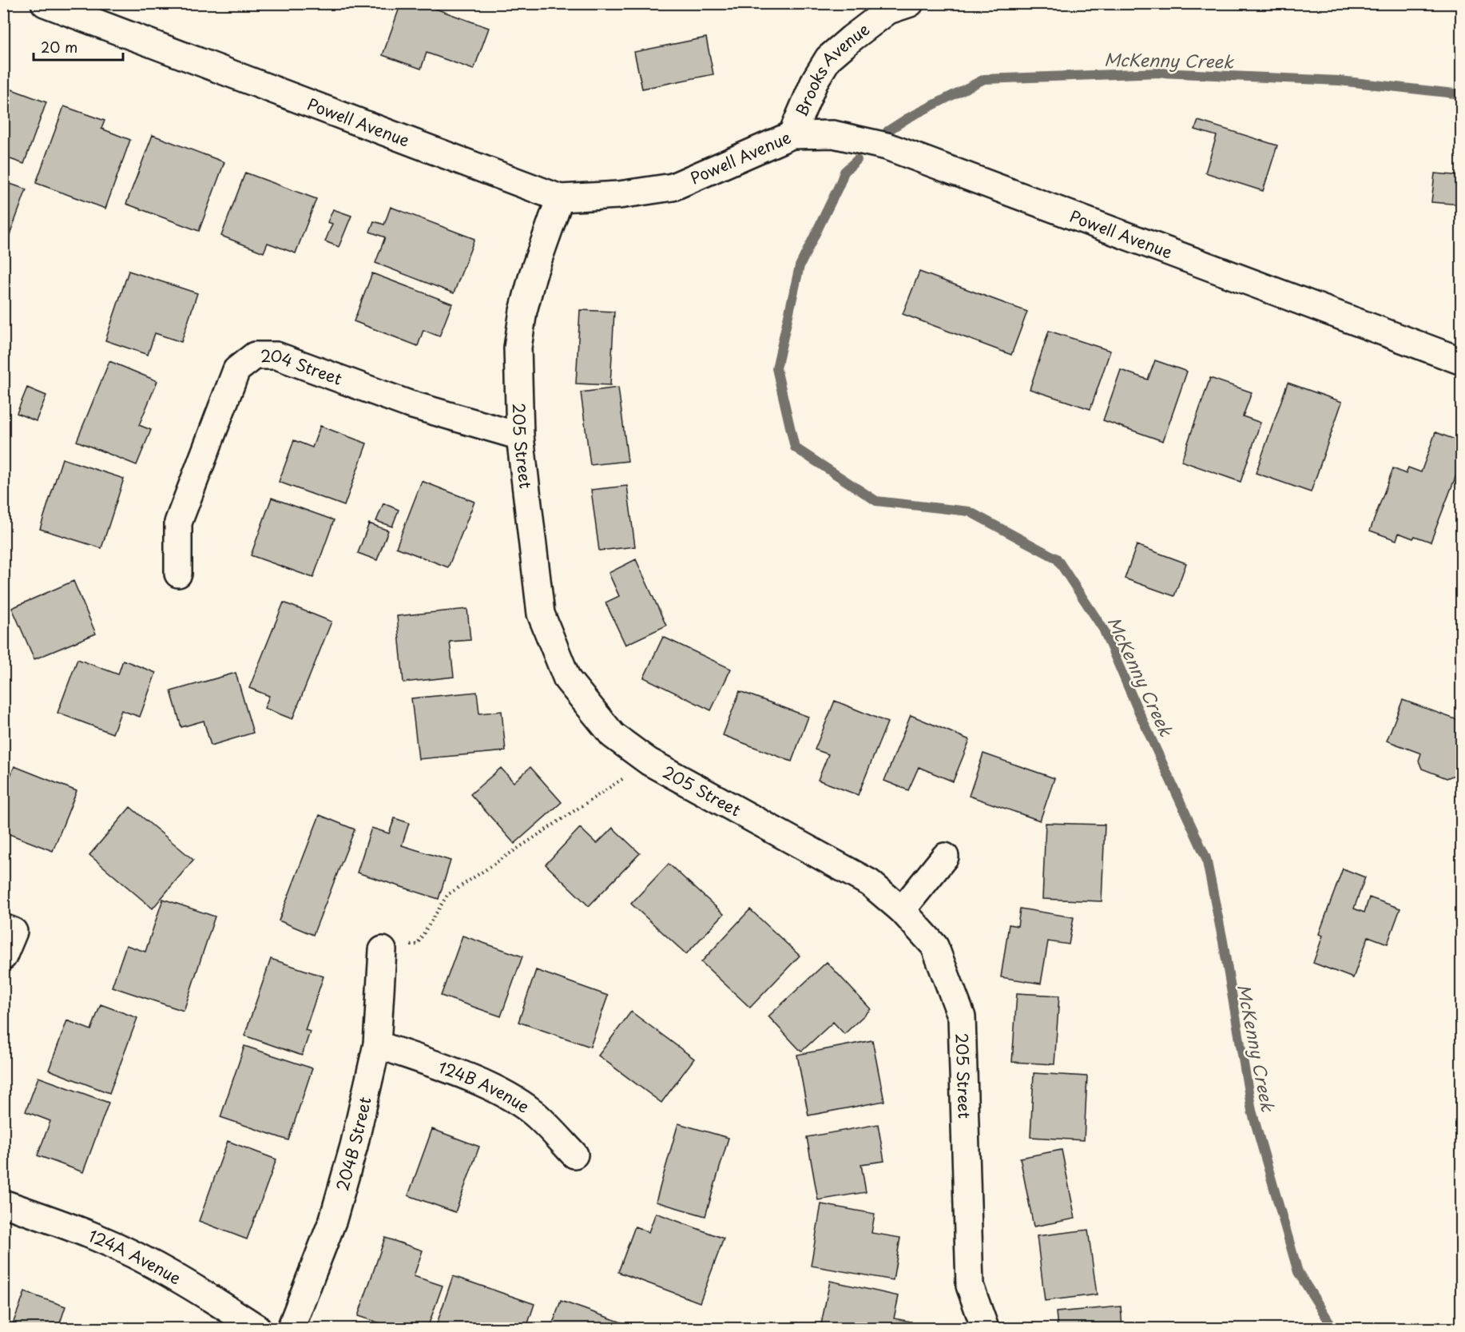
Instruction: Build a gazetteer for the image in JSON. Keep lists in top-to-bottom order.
{
  "streets": {
    "street": [
      "Brooks Avenue",
      "Powell Avenue",
      "204 Street",
      "205 Street",
      "124B Avenue",
      "204B Street",
      "124A Avenue"
    ]
  },
  "crossings": [
    ["Brooks Avenue", "Powell Avenue"],
    ["Powell Avenue", "205 Street"],
    ["204 Street", "205 Street"],
    ["124B Avenue", "204B Street"]
  ],
  "water": ["McKenny Creek"],
  "scale_bar": "20 m"
}
